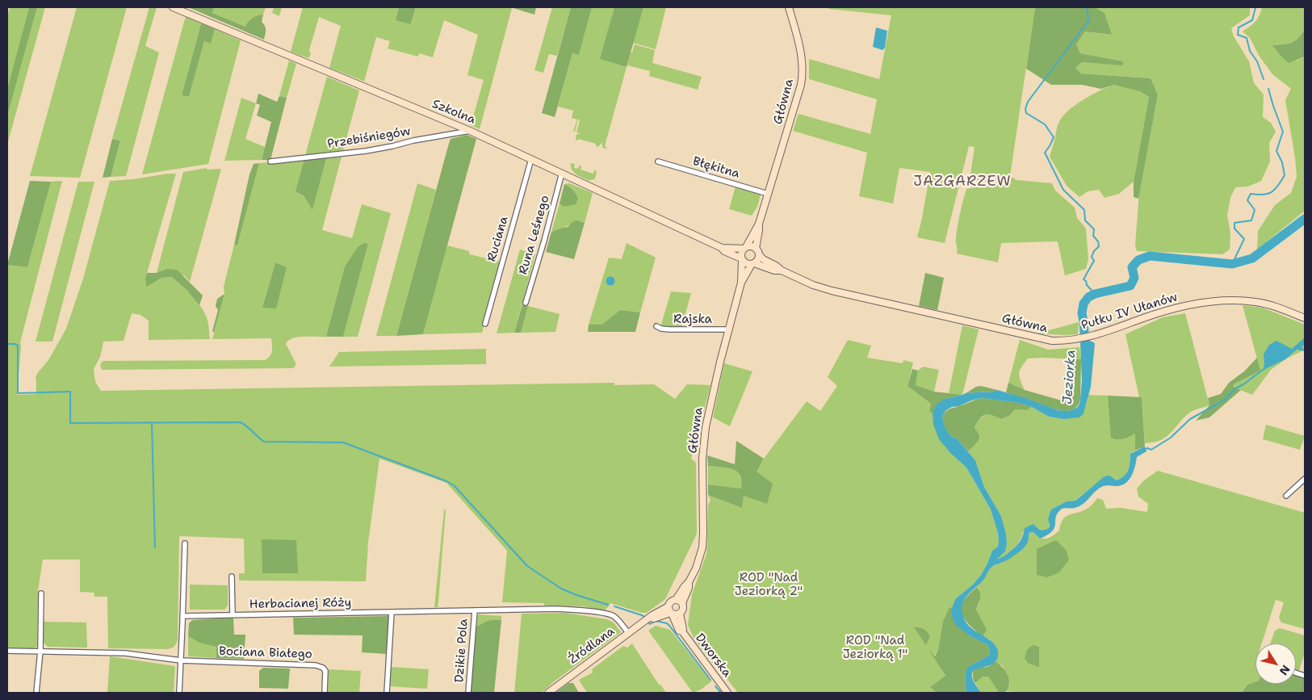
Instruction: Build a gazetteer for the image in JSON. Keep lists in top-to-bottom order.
{
  "streets": {
    "street": [
      "Główna",
      "Szkolna",
      "Przebiśniegów",
      "Błękitna",
      "Runa Leśnego",
      "Ruciana",
      "Pułku IV Ułanów",
      "Rajska",
      "Herbacianej Róży",
      "Źródlana",
      "Dzikie Pola",
      "Bociana Białego",
      "Dworska"
    ]
  },
  "crossings": [
    ["Główna", "Szkolna"],
    ["Główna", "Błękitna"],
    ["Główna", "Pułku IV Ułanów"],
    ["Główna", "Rajska"],
    ["Główna", "Źródlana"],
    ["Główna", "Dworska"],
    ["Szkolna", "Przebiśniegów"],
    ["Szkolna", "Runa Leśnego"],
    ["Szkolna", "Ruciana"],
    ["Herbacianej Róży", "Źródlana"],
    ["Herbacianej Róży", "Dzikie Pola"],
    ["Źródlana", "Dworska"]
  ],
  "districts": ["JAZGARZEW"],
  "water": ["Jeziorka"],
  "parks": ["ROD \"Nad Jeziorką 2\"", "ROD \"Nad Jeziorką 1\""],
  "north": "bottom right"
}
